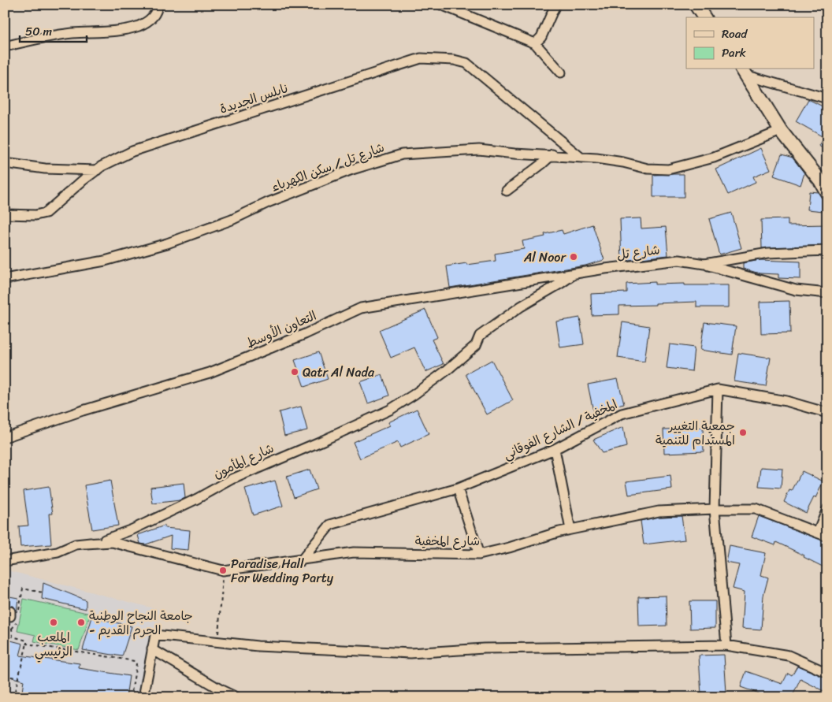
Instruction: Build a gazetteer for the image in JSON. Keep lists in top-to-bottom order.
{
  "streets": {
    "street": [
      "نابلس الجديدة",
      "شارع تل / سكن الكهرباء",
      "شارع تل",
      "التعاون الأوسط",
      "المخفية / الشارع الفوقاني",
      "شارع المأمون",
      "شارع المخفية"
    ]
  },
  "crossings": [
    ["نابلس الجديدة", "شارع تل / سكن الكهرباء"],
    ["شارع تل", "التعاون الأوسط"],
    ["شارع تل", "شارع المأمون"],
    ["المخفية / الشارع الفوقاني", "شارع المخفية"],
    ["شارع المأمون", "شارع المخفية"]
  ],
  "places": [
    "Al Noor",
    "Qatr Al Nada",
    "جمعية التغيير المستدام للتنمية",
    "Paradise Hall For Wedding Party",
    "الملعب الرئيسي",
    "جامعة النجاح الوطنية - الحرم القديم"
  ],
  "legend": ["Road", "Park"],
  "scale_bar": "50 m"
}
